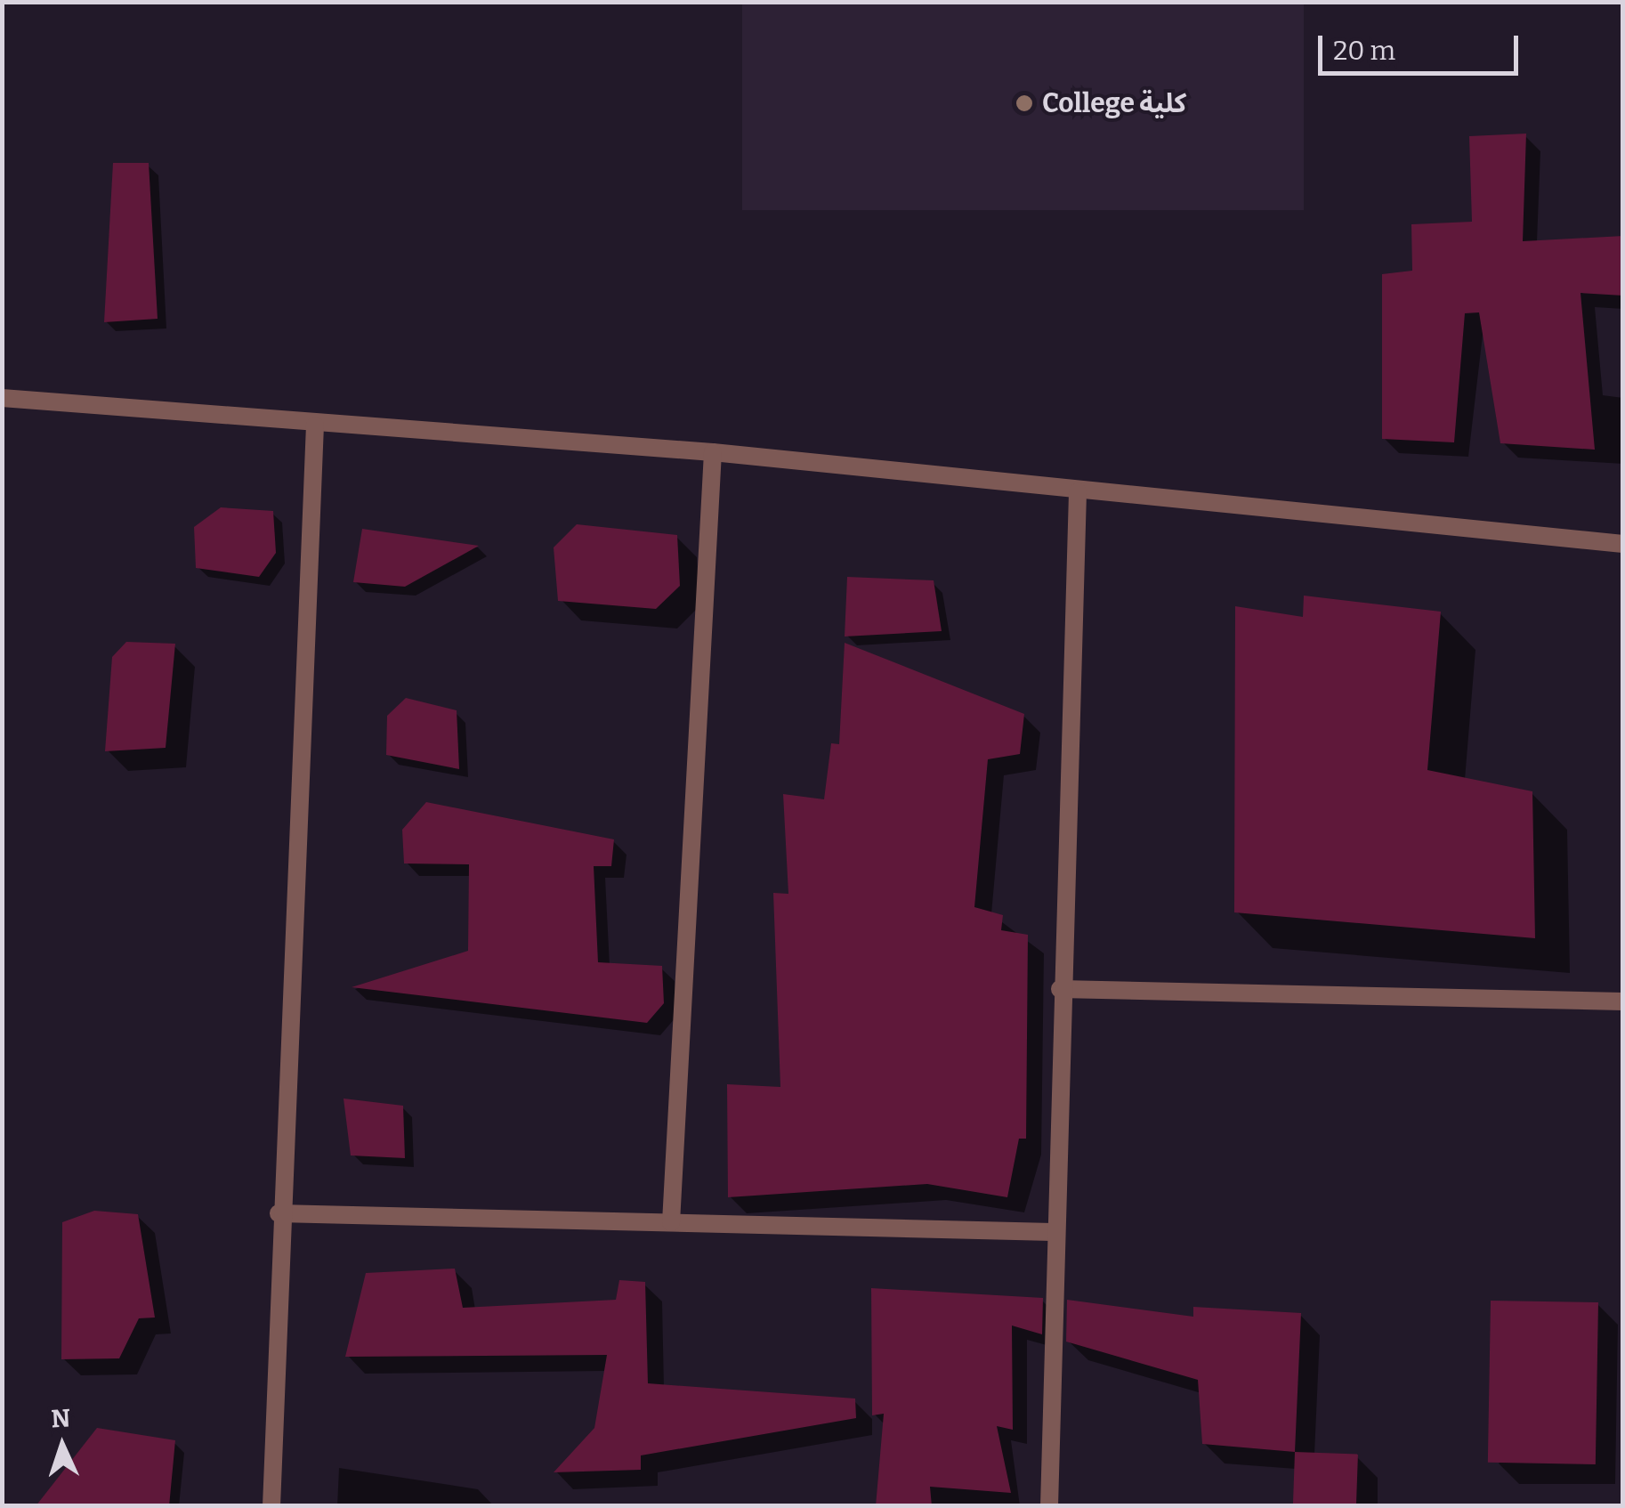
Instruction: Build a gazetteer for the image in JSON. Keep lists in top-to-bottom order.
{
  "places": ["College كلية"],
  "scale_bar": "20 m",
  "north": "top"
}
